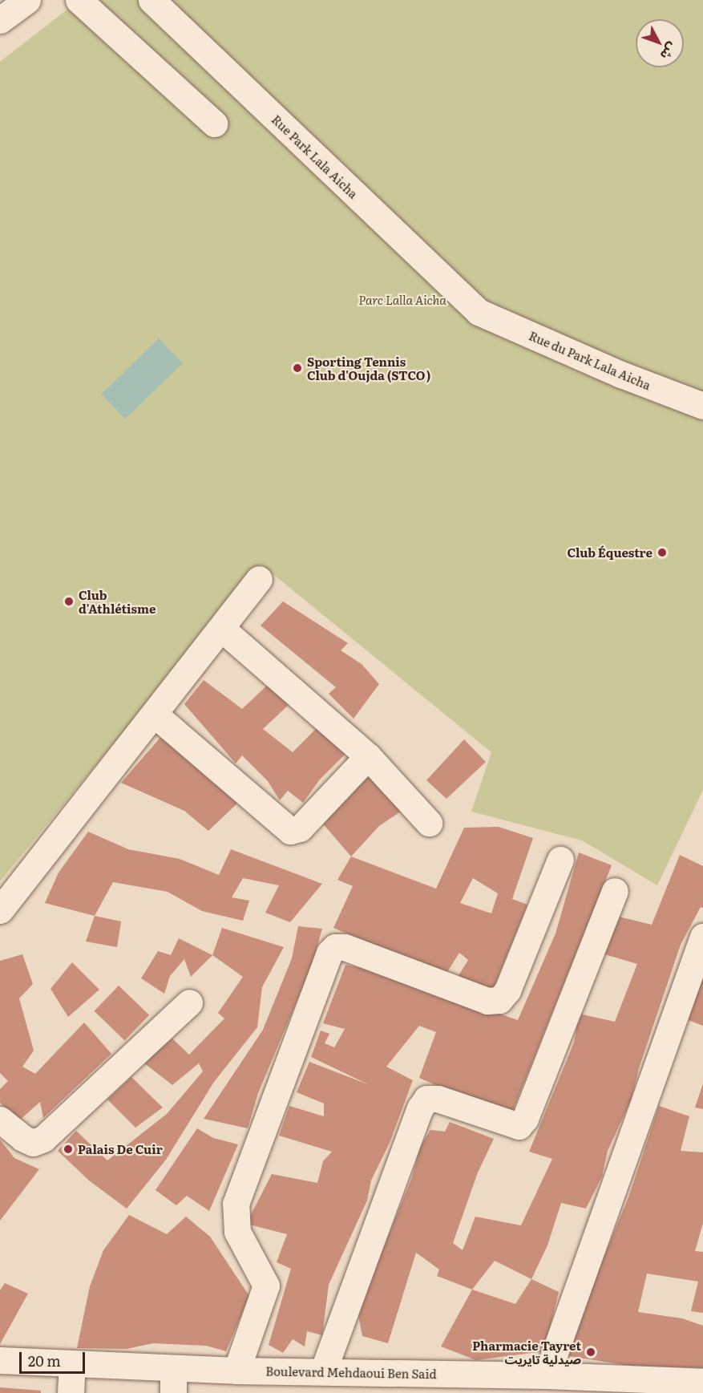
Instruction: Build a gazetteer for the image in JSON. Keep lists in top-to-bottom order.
{
  "streets": {
    "street": ["Rue Park Lala Aicha", "Rue du Park Lala Aicha", "Boulevard Mehdaoui Ben Said"]
  },
  "crossings": [
    ["Rue Park Lala Aicha", "Rue du Park Lala Aicha"]
  ],
  "parks": ["Parc Lalla Aicha"],
  "places": [
    "Sporting Tennis Club d'Oujda (STCO)",
    "Club Équestre",
    "Club d'Athlétisme",
    "Palais De Cuir",
    "Pharmacie Tayret صيدلية تايريت"
  ],
  "scale_bar": "20 m",
  "north": "bottom right"
}
